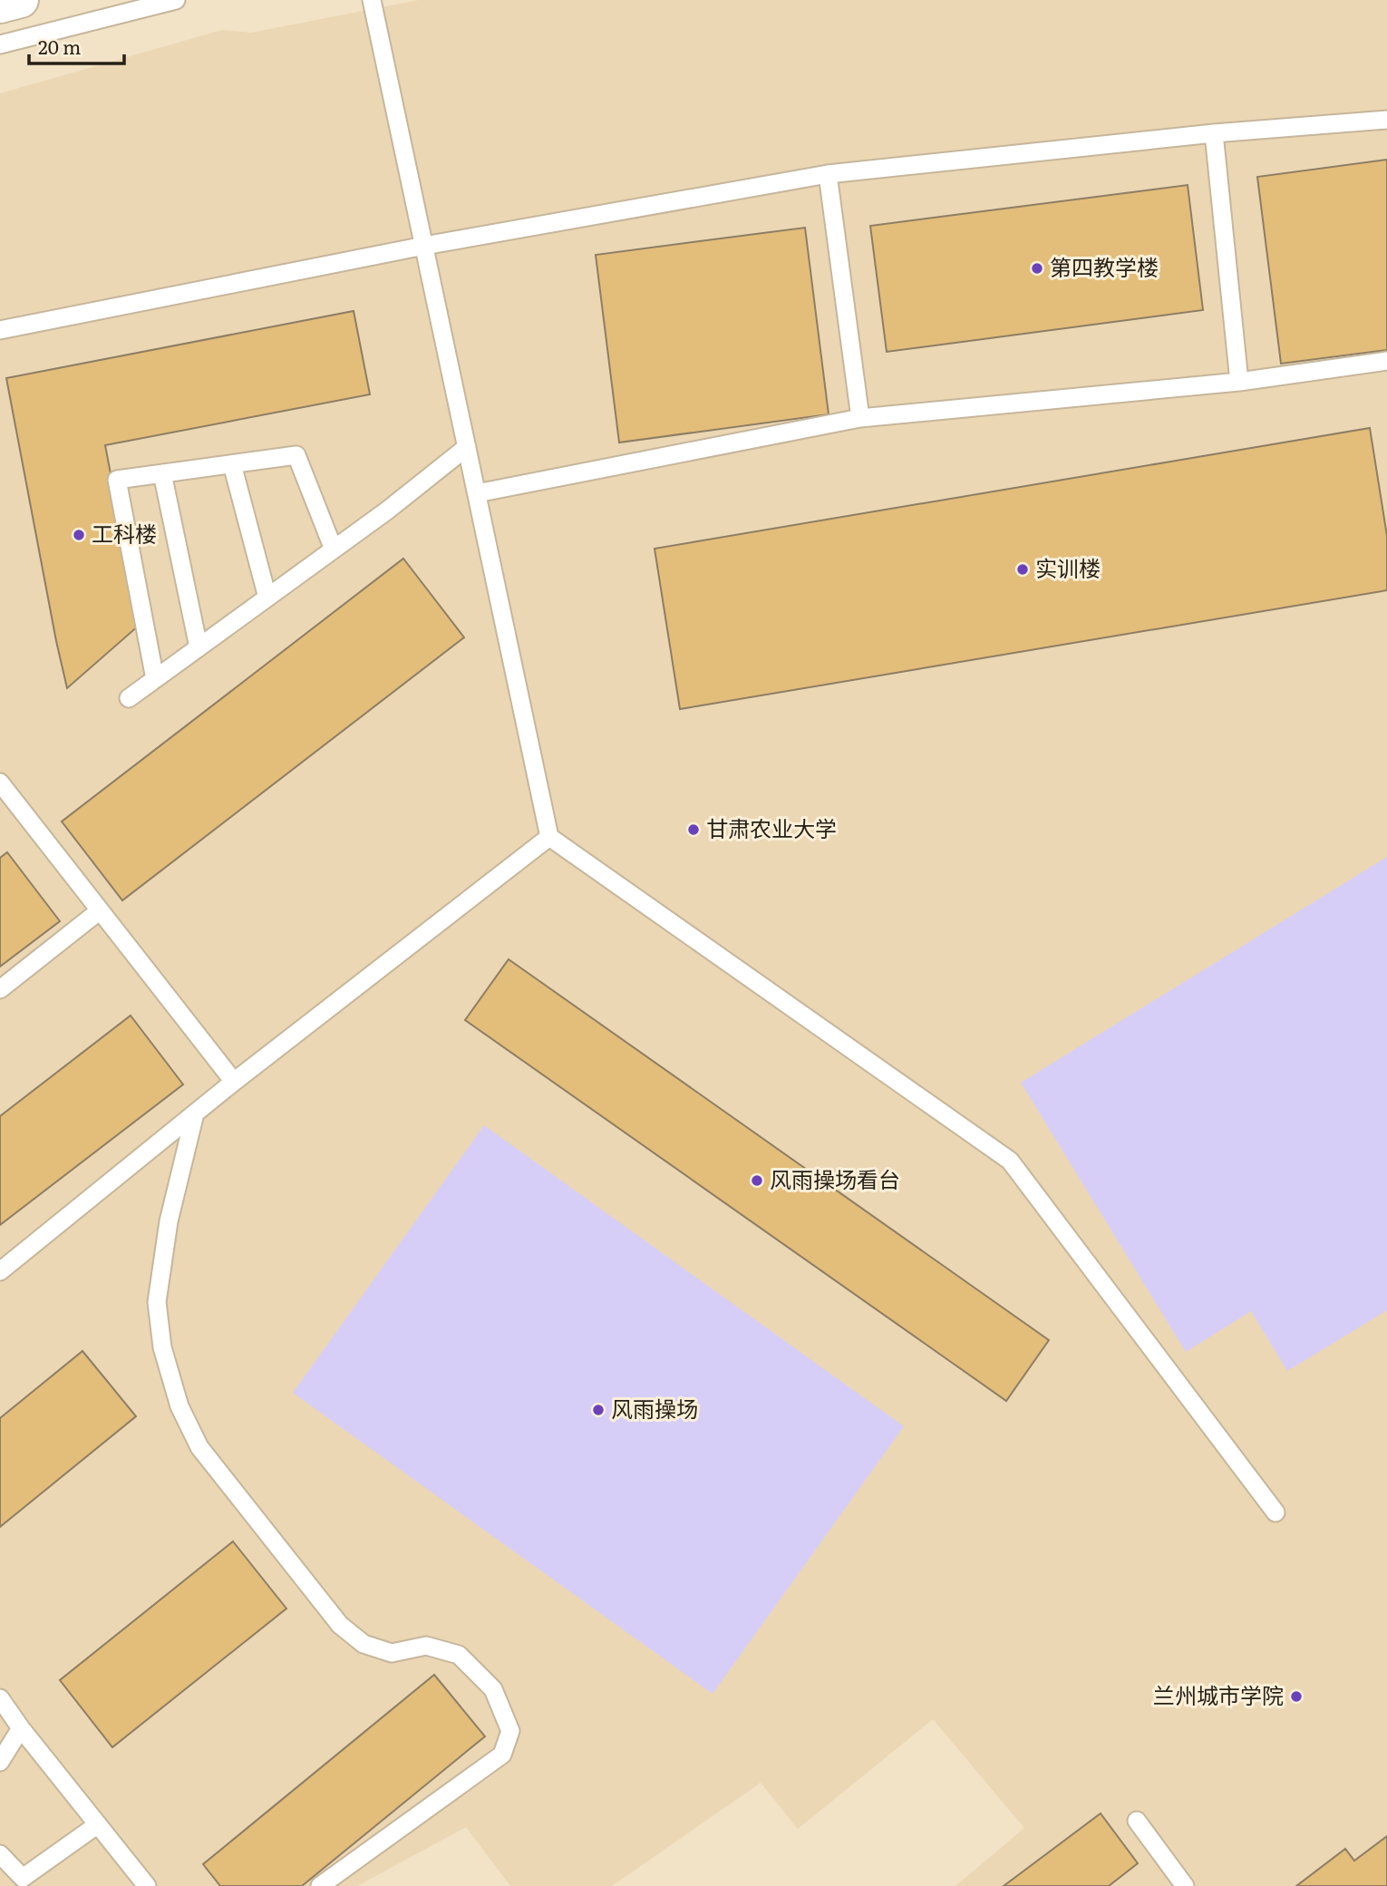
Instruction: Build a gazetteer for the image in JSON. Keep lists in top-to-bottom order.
{
  "places": [
    "第四教学楼",
    "工科楼",
    "实训楼",
    "甘肃农业大学",
    "风雨操场看台",
    "风雨操场",
    "兰州城市学院"
  ],
  "scale_bar": "20 m"
}
